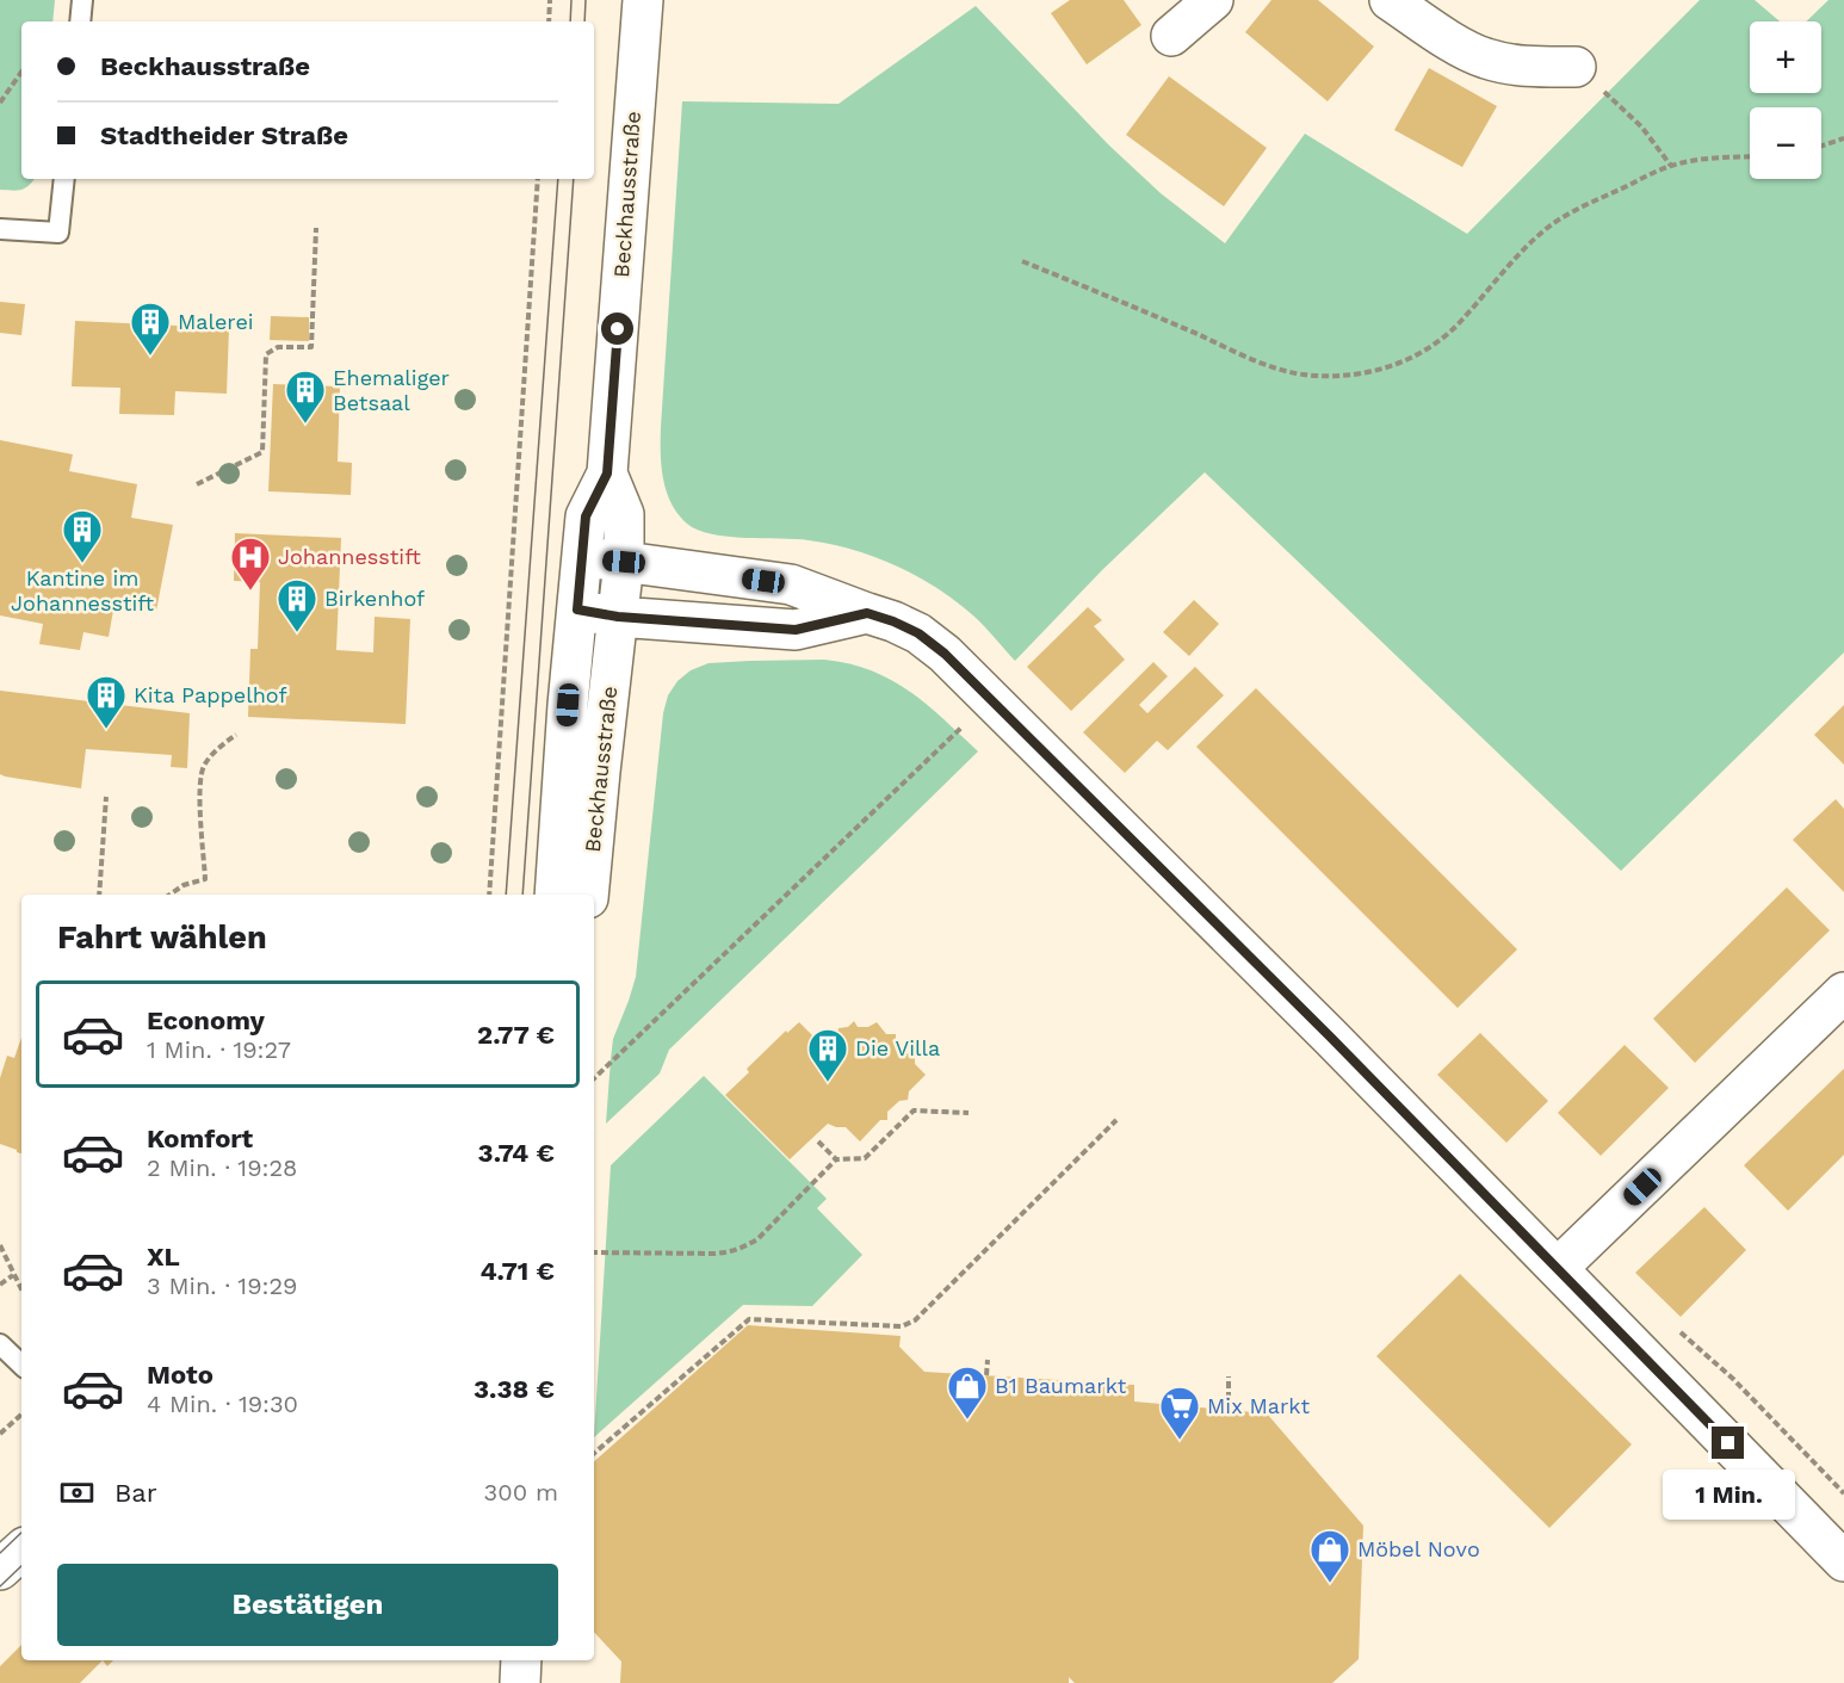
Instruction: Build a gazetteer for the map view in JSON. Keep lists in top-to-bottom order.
{
  "streets": {
    "street": ["Beckhausstraße"]
  },
  "places": {
    "building": [
      "Malerei",
      "Ehemaliger Betsaal",
      "Kantine im Johannesstift",
      "Birkenhof",
      "Kita Pappelhof",
      "Die Villa"
    ],
    "hospital": ["Johannesstift"],
    "shop": ["B1 Baumarkt", "Möbel Novo"],
    "supermarket": ["Mix Markt"]
  },
  "page": {
    "map_buttons": ["+", "−"],
    "banner": ["Beckhausstraße", "Stadtheider Straße"],
    "heading": "Fahrt wählen",
    "list": [
      {
        "name": "Economy",
        "note": "1 Min. · 19:27",
        "value": "2.77 €"
      },
      {
        "name": "Komfort",
        "note": "2 Min. · 19:28",
        "value": "3.74 €"
      },
      {
        "name": "XL",
        "note": "3 Min. · 19:29",
        "value": "4.71 €"
      },
      {
        "name": "Moto",
        "note": "4 Min. · 19:30",
        "value": "3.38 €"
      }
    ],
    "pay": ["Bar", "300 m"],
    "bubble": "1 Min.",
    "buttons": "Bestätigen"
  }
}
